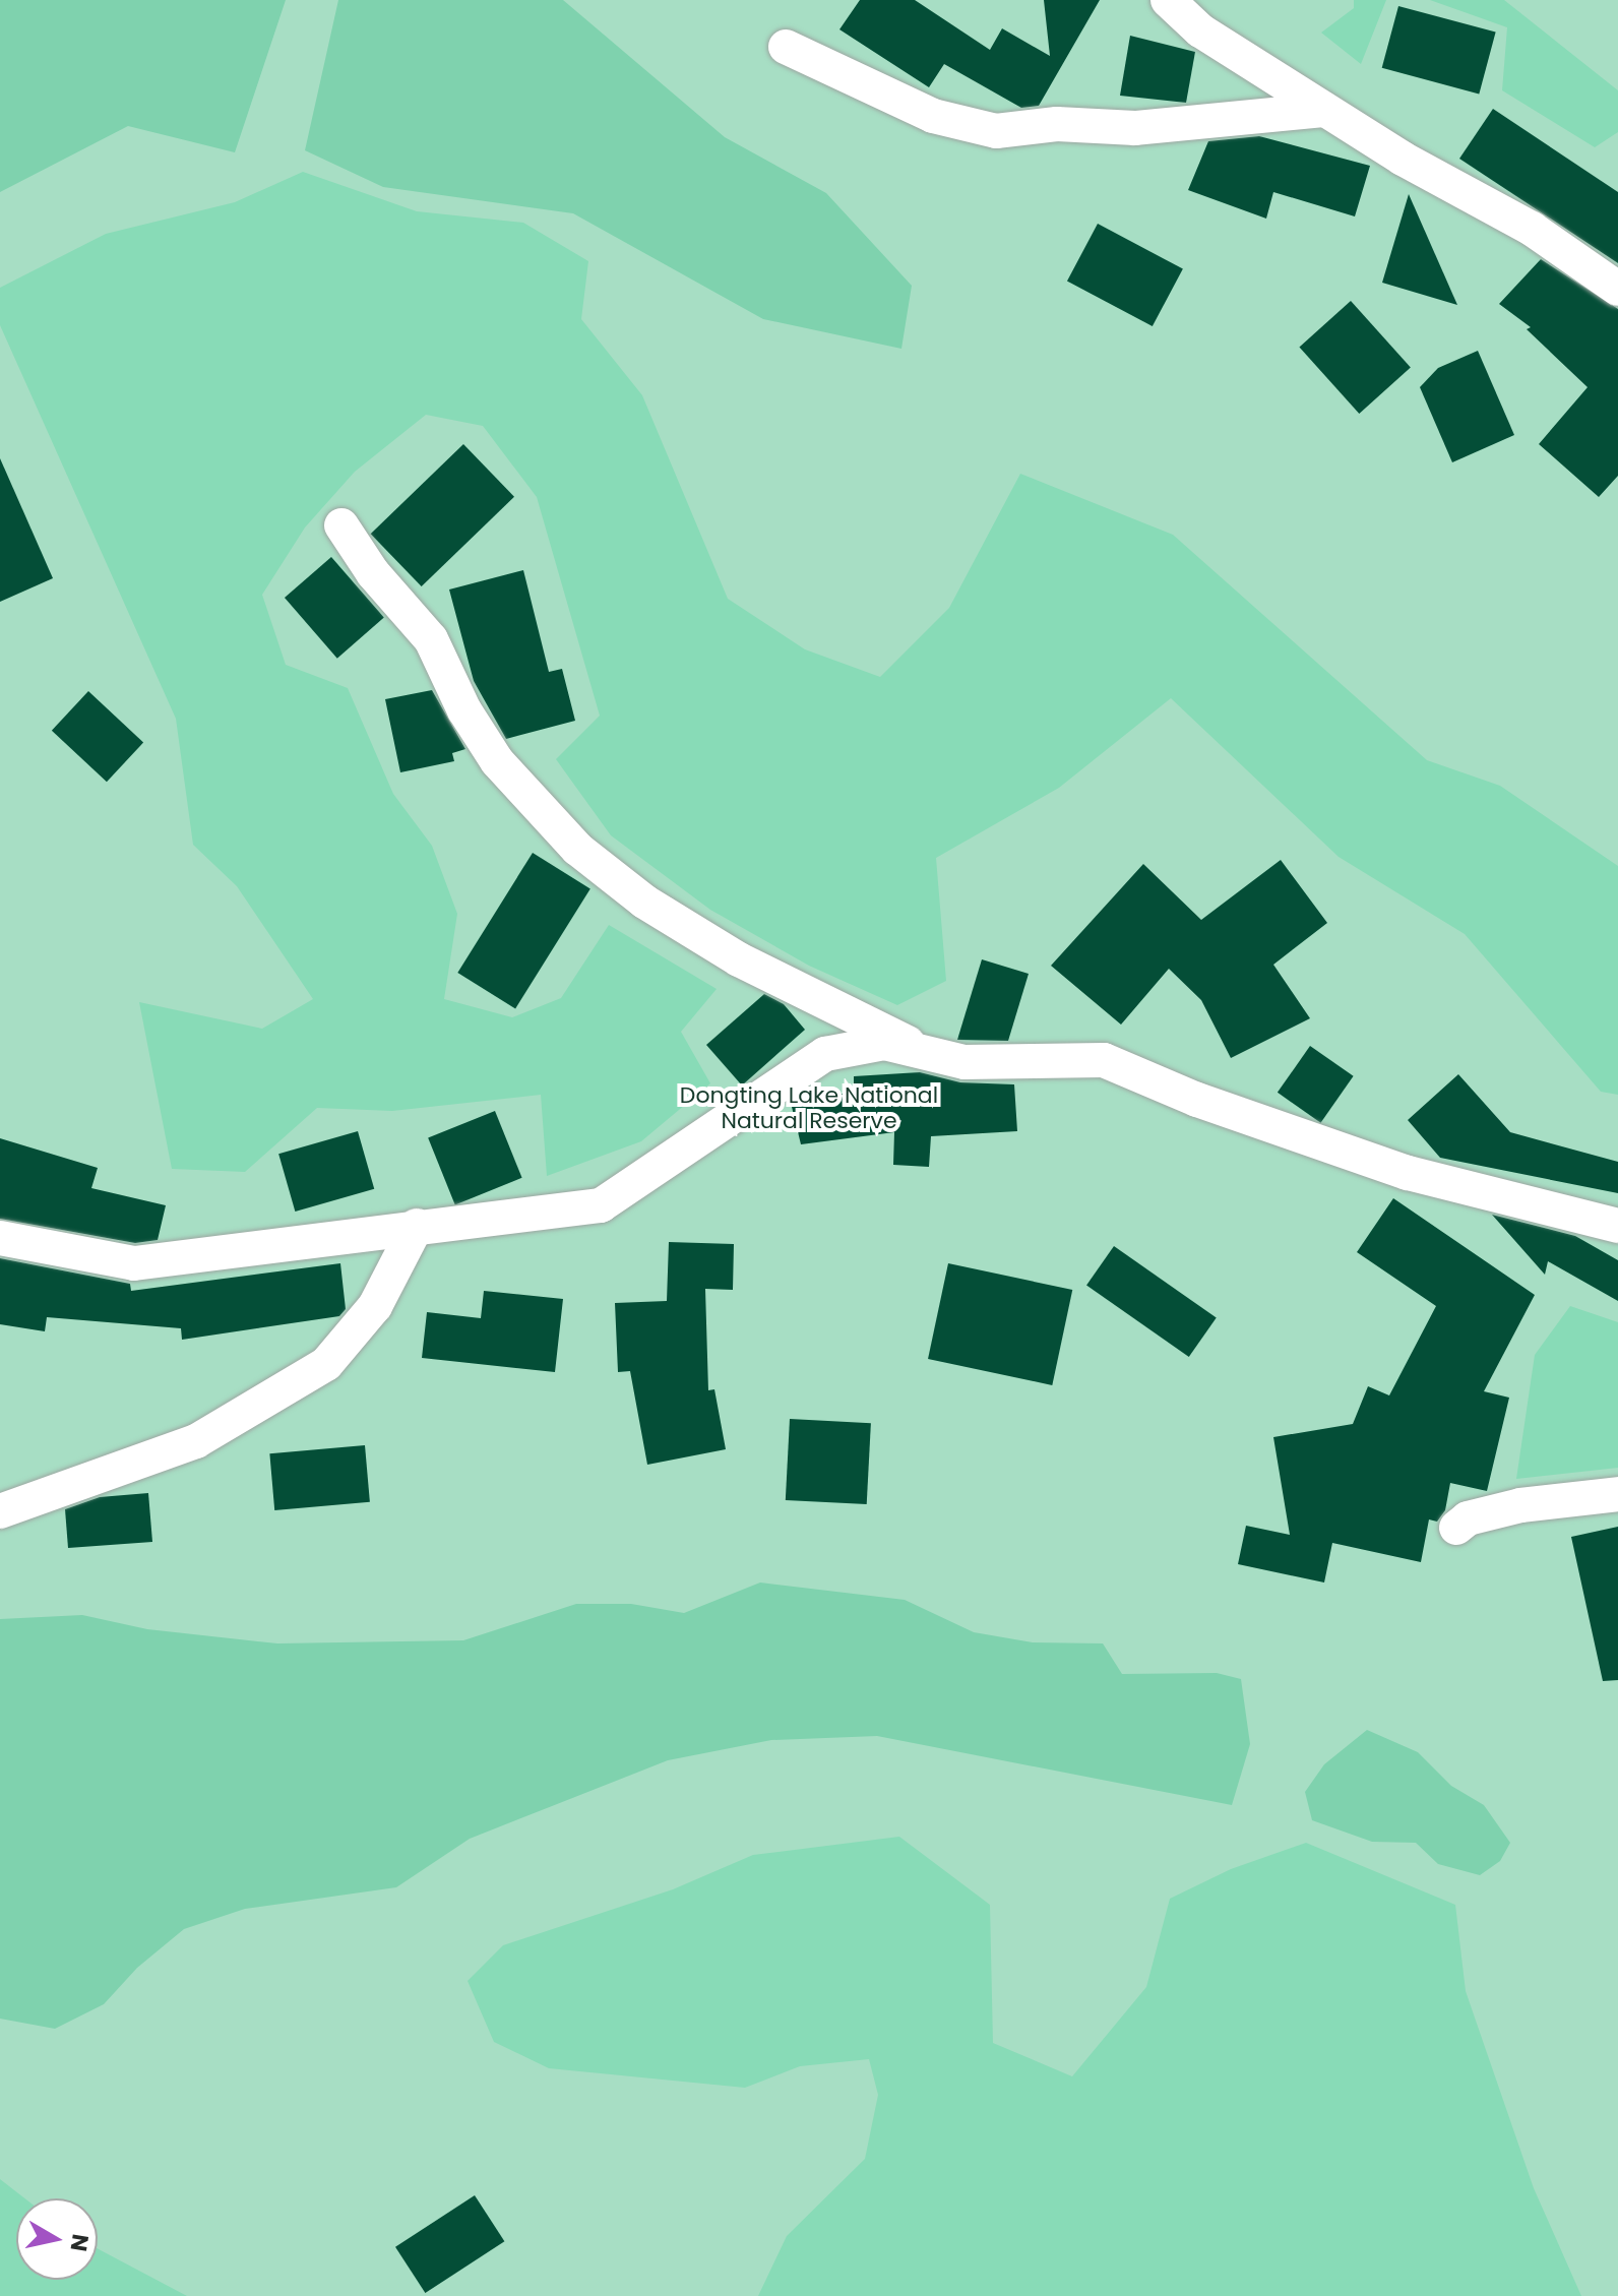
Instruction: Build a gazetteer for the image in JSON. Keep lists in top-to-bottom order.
{
  "parks": ["Dongting Lake National Natural Reserve"],
  "north": "right"
}
